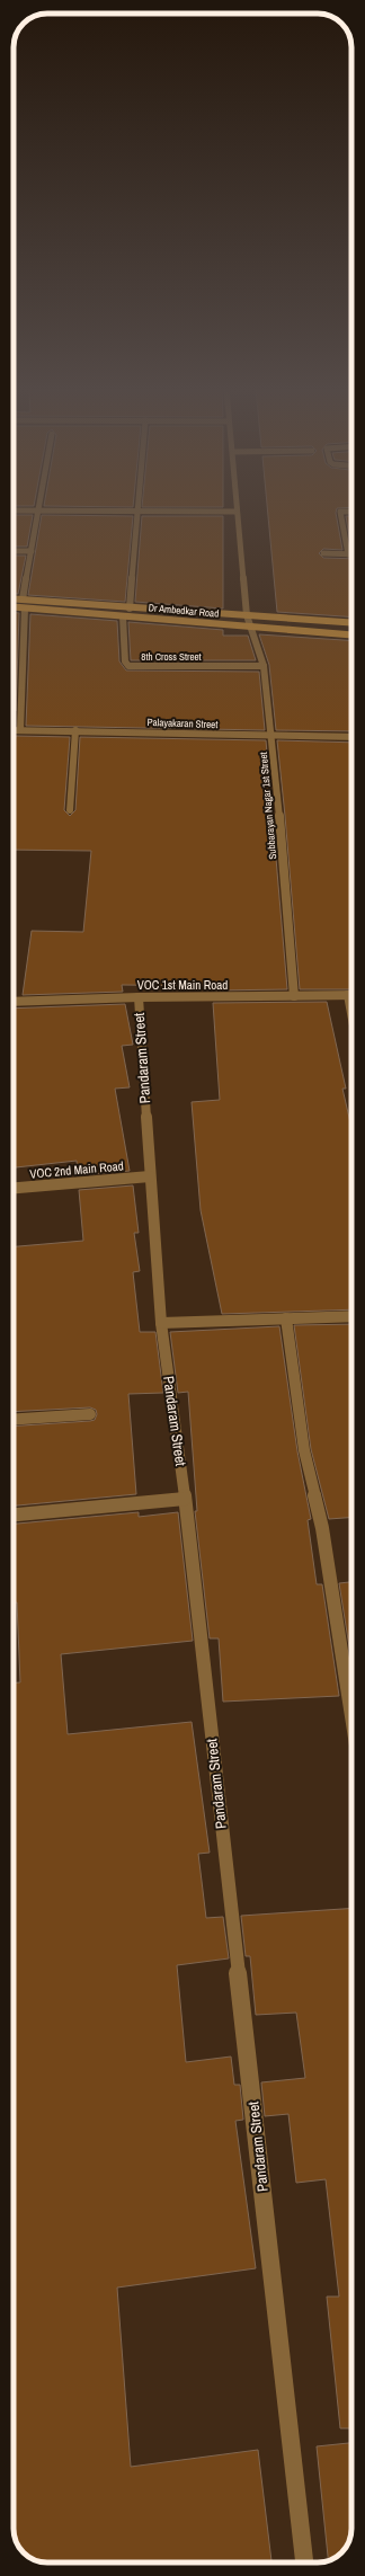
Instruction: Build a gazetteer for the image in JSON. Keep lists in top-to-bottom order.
{
  "streets": {
    "main road": ["Dr Ambedkar Road"],
    "street": [
      "8th Cross Street",
      "Palayakaran Street",
      "Subbarayan Nagar 1st Street",
      "VOC 1st Main Road",
      "Pandaram Street",
      "VOC 2nd Main Road"
    ]
  },
  "crossings": [
    ["Dr Ambedkar Road", "8th Cross Street"],
    ["Dr Ambedkar Road", "Subbarayan Nagar 1st Street"],
    ["8th Cross Street", "Subbarayan Nagar 1st Street"],
    ["Palayakaran Street", "Subbarayan Nagar 1st Street"],
    ["Subbarayan Nagar 1st Street", "VOC 1st Main Road"],
    ["VOC 1st Main Road", "Pandaram Street"],
    ["Pandaram Street", "VOC 2nd Main Road"]
  ]
}
